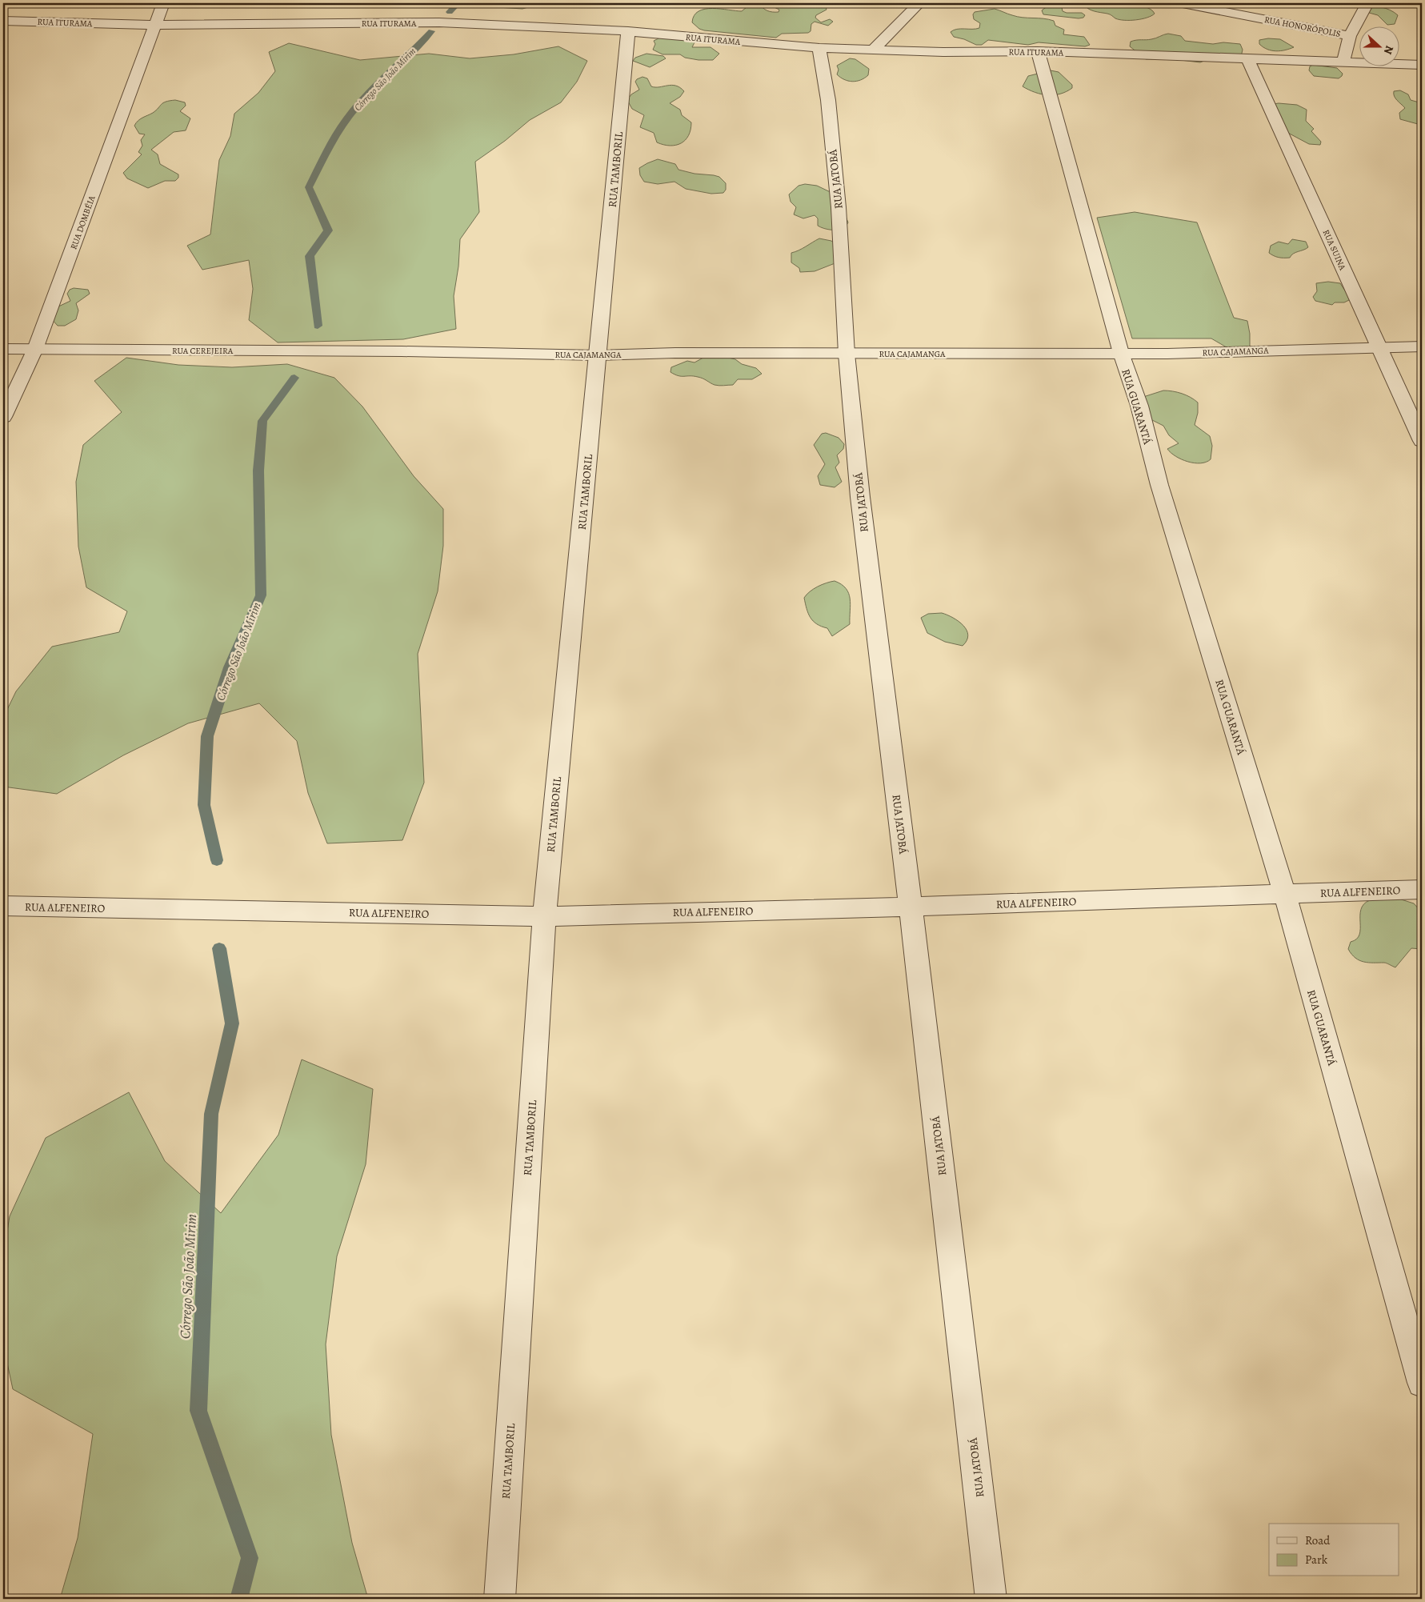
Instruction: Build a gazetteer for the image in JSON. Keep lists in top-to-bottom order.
{
  "streets": {
    "street": [
      "RUA ITURAMA",
      "RUA HONORÓPOLIS",
      "RUA TAMBORIL",
      "RUA JATOBÁ",
      "RUA DOMBÉIA",
      "RUA SUINA",
      "RUA CEREJEIRA",
      "RUA CAJAMANGA",
      "RUA GUARANTÁ",
      "RUA ALFENEIRO"
    ]
  },
  "crossings": [
    ["RUA ITURAMA", "RUA HONORÓPOLIS"],
    ["RUA ITURAMA", "RUA TAMBORIL"],
    ["RUA ITURAMA", "RUA JATOBÁ"],
    ["RUA ITURAMA", "RUA DOMBÉIA"],
    ["RUA ITURAMA", "RUA SUINA"],
    ["RUA ITURAMA", "RUA GUARANTÁ"],
    ["RUA TAMBORIL", "RUA CAJAMANGA"],
    ["RUA TAMBORIL", "RUA ALFENEIRO"],
    ["RUA JATOBÁ", "RUA CAJAMANGA"],
    ["RUA JATOBÁ", "RUA ALFENEIRO"],
    ["RUA DOMBÉIA", "RUA CEREJEIRA"],
    ["RUA SUINA", "RUA CAJAMANGA"],
    ["RUA CEREJEIRA", "RUA CAJAMANGA"],
    ["RUA CAJAMANGA", "RUA GUARANTÁ"],
    ["RUA GUARANTÁ", "RUA ALFENEIRO"]
  ],
  "water": ["Córrego São João Mirim"],
  "legend": ["Road", "Park"],
  "north": "right"
}
